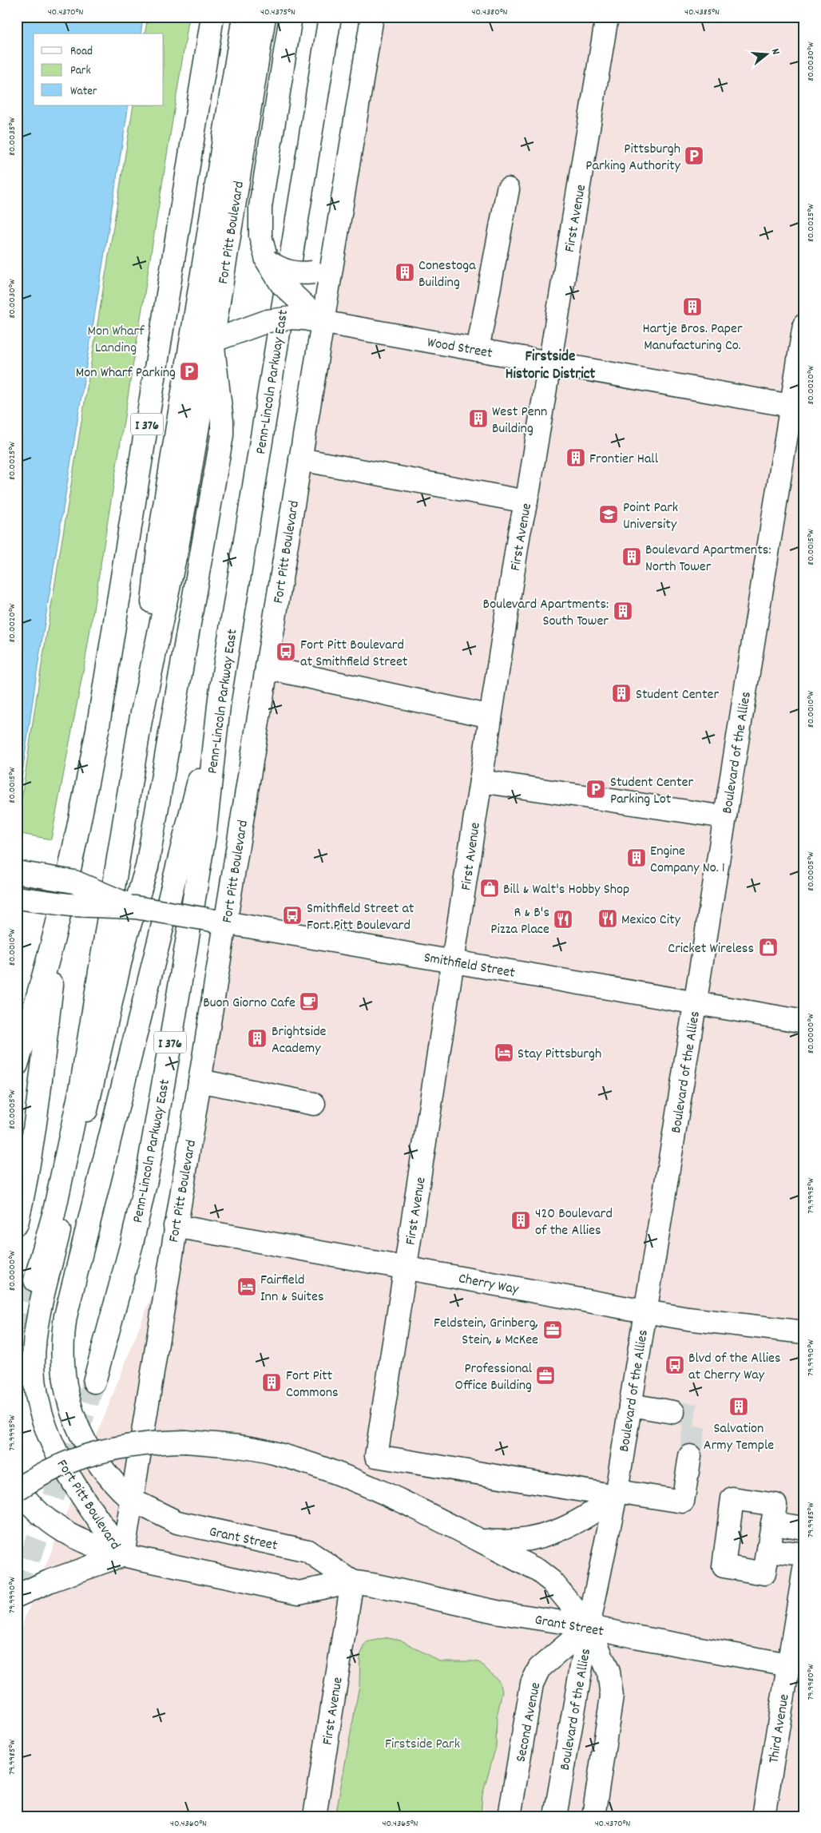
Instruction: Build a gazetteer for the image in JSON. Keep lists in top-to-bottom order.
{
  "streets": {
    "main road": [
      "First Avenue",
      "Fort Pitt Boulevard",
      "Wood Street",
      "Penn-Lincoln Parkway East",
      "I 376",
      "Boulevard of the Allies",
      "Smithfield Street",
      "Cherry Way",
      "Grant Street",
      "Second Avenue",
      "Third Avenue"
    ]
  },
  "crossings": [
    ["First Avenue", "Wood Street"],
    ["First Avenue", "Boulevard of the Allies"],
    ["First Avenue", "Smithfield Street"],
    ["First Avenue", "Cherry Way"],
    ["First Avenue", "Grant Street"],
    ["Fort Pitt Boulevard", "Wood Street"],
    ["Fort Pitt Boulevard", "Smithfield Street"],
    ["Fort Pitt Boulevard", "Cherry Way"],
    ["Fort Pitt Boulevard", "Grant Street"],
    ["Wood Street", "Boulevard of the Allies"],
    ["Penn-Lincoln Parkway East", "Grant Street"],
    ["Boulevard of the Allies", "Smithfield Street"],
    ["Boulevard of the Allies", "Cherry Way"],
    ["Boulevard of the Allies", "Grant Street"],
    ["Boulevard of the Allies", "Second Avenue"],
    ["Grant Street", "Second Avenue"],
    ["Grant Street", "Third Avenue"]
  ],
  "districts": ["Firstside Historic District"],
  "parks": ["Mon Wharf Landing", "Firstside Park"],
  "places": {
    "parking": ["Pittsburgh Parking Authority", "Mon Wharf Parking", "Student Center Parking Lot"],
    "building": [
      "Conestoga Building",
      "Hartje Bros. Paper Manufacturing Co.",
      "West Penn Building",
      "Frontier Hall",
      "Boulevard Apartments: North Tower",
      "Boulevard Apartments: South Tower",
      "Student Center",
      "Engine Company No. 1",
      "Brightside Academy",
      "420 Boulevard of the Allies",
      "Fort Pitt Commons",
      "Salvation Army Temple"
    ],
    "school or university": ["Point Park University"],
    "bus stop": ["Fort Pitt Boulevard at Smithfield Street", "Smithfield Street at Fort Pitt Boulevard", "Blvd of the Allies at Cherry Way"],
    "shop": ["Bill & Walt's Hobby Shop", "Cricket Wireless"],
    "restaurant": ["Mexico City", "R & B's Pizza Place"],
    "cafe": ["Buon Giorno Cafe"],
    "hotel": ["Stay Pittsburgh", "Fairfield Inn & Suites"],
    "office": ["Feldstein, Grinberg, Stein, & McKee", "Professional Office Building"]
  },
  "legend": ["Road", "Park", "Water"],
  "north": "right",
  "coordinates": [
    "40.4370°N",
    "40.4375°N",
    "40.4380°N",
    "40.4385°N",
    "80.0030°W",
    "80.0035°W",
    "80.0025°W",
    "80.0020°W",
    "80.0015°W",
    "80.0010°W",
    "80.0005°W",
    "80.0000°W",
    "79.9995°W",
    "79.9990°W",
    "79.9985°W",
    "79.9980°W",
    "40.4360°N",
    "40.4365°N"
  ]
}
